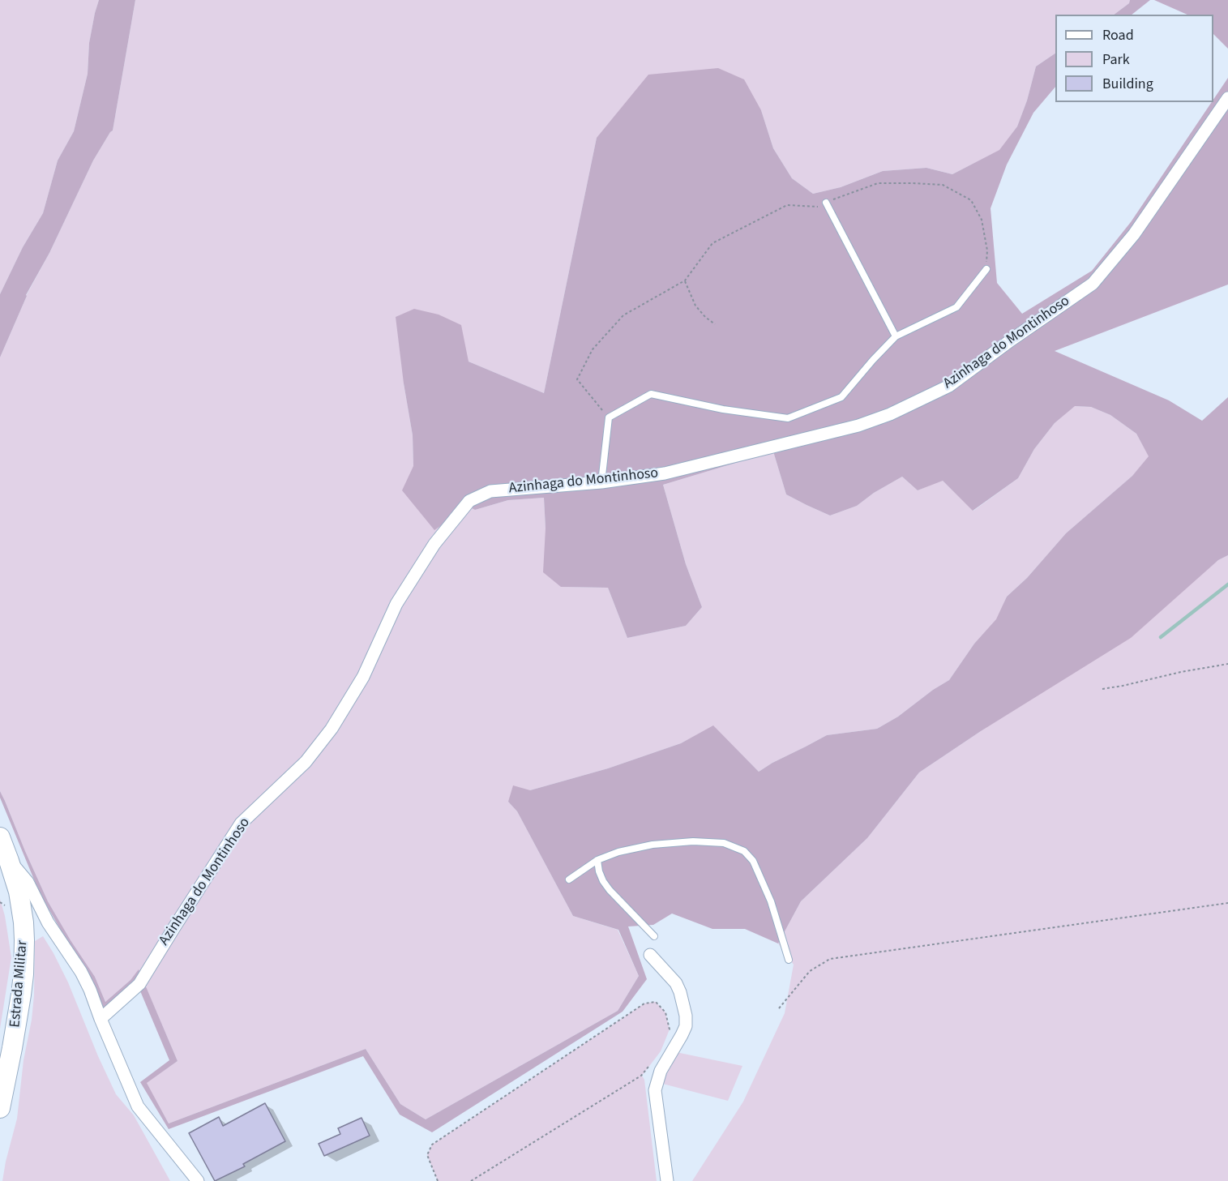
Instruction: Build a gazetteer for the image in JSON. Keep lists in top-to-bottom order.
{
  "streets": {
    "main road": ["Estrada Militar"],
    "street": ["Azinhaga do Montinhoso"]
  },
  "legend": ["Road", "Park", "Building"]
}
